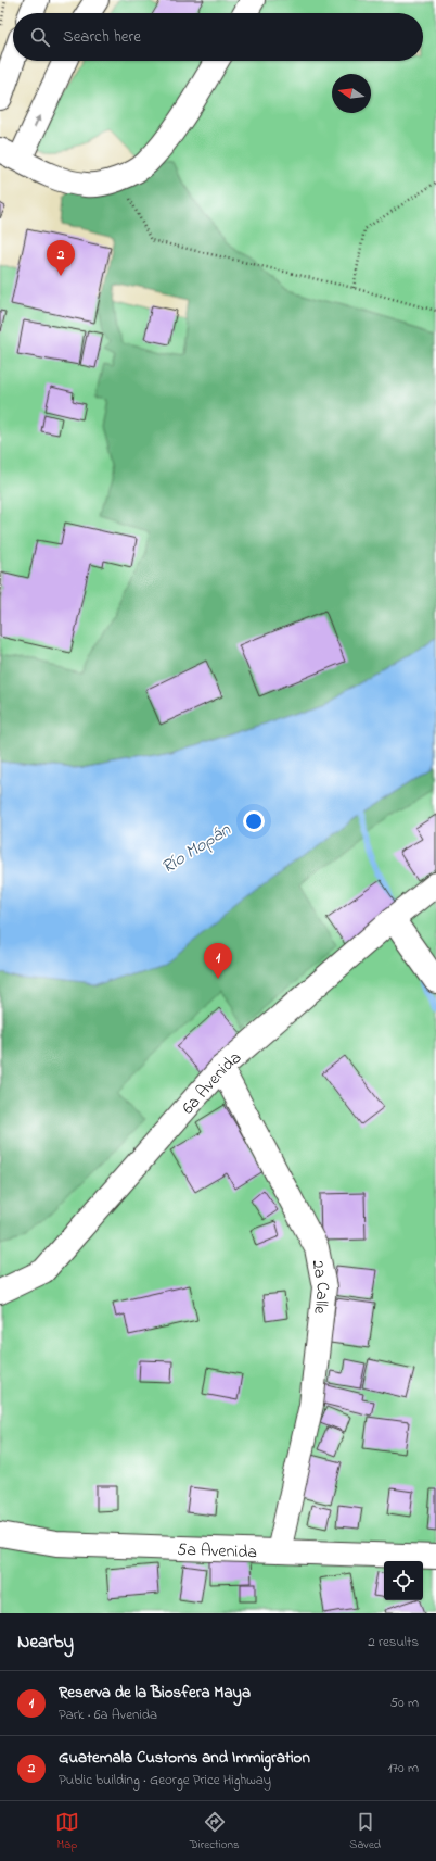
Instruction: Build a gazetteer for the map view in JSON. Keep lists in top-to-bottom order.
{
  "streets": {
    "main road": ["6a Avenida", "2a Calle", "5a Avenida"]
  },
  "crossings": [
    ["6a Avenida", "2a Calle"],
    ["2a Calle", "5a Avenida"]
  ],
  "water": ["Río Mopán"],
  "north": "left",
  "page": {
    "search": "Search here",
    "pins": ["2", "1"],
    "heading": ["Nearby", "2 results"],
    "list": [
      {
        "mark": "1",
        "name": "Reserva de la Biosfera Maya",
        "note": "Park · 6a Avenida",
        "value": "50 m"
      },
      {
        "mark": "2",
        "name": "Guatemala Customs and Immigration",
        "note": "Public building · George Price Highway",
        "value": "170 m"
      }
    ],
    "nav": ["Map", "Directions", "Saved"]
  }
}
